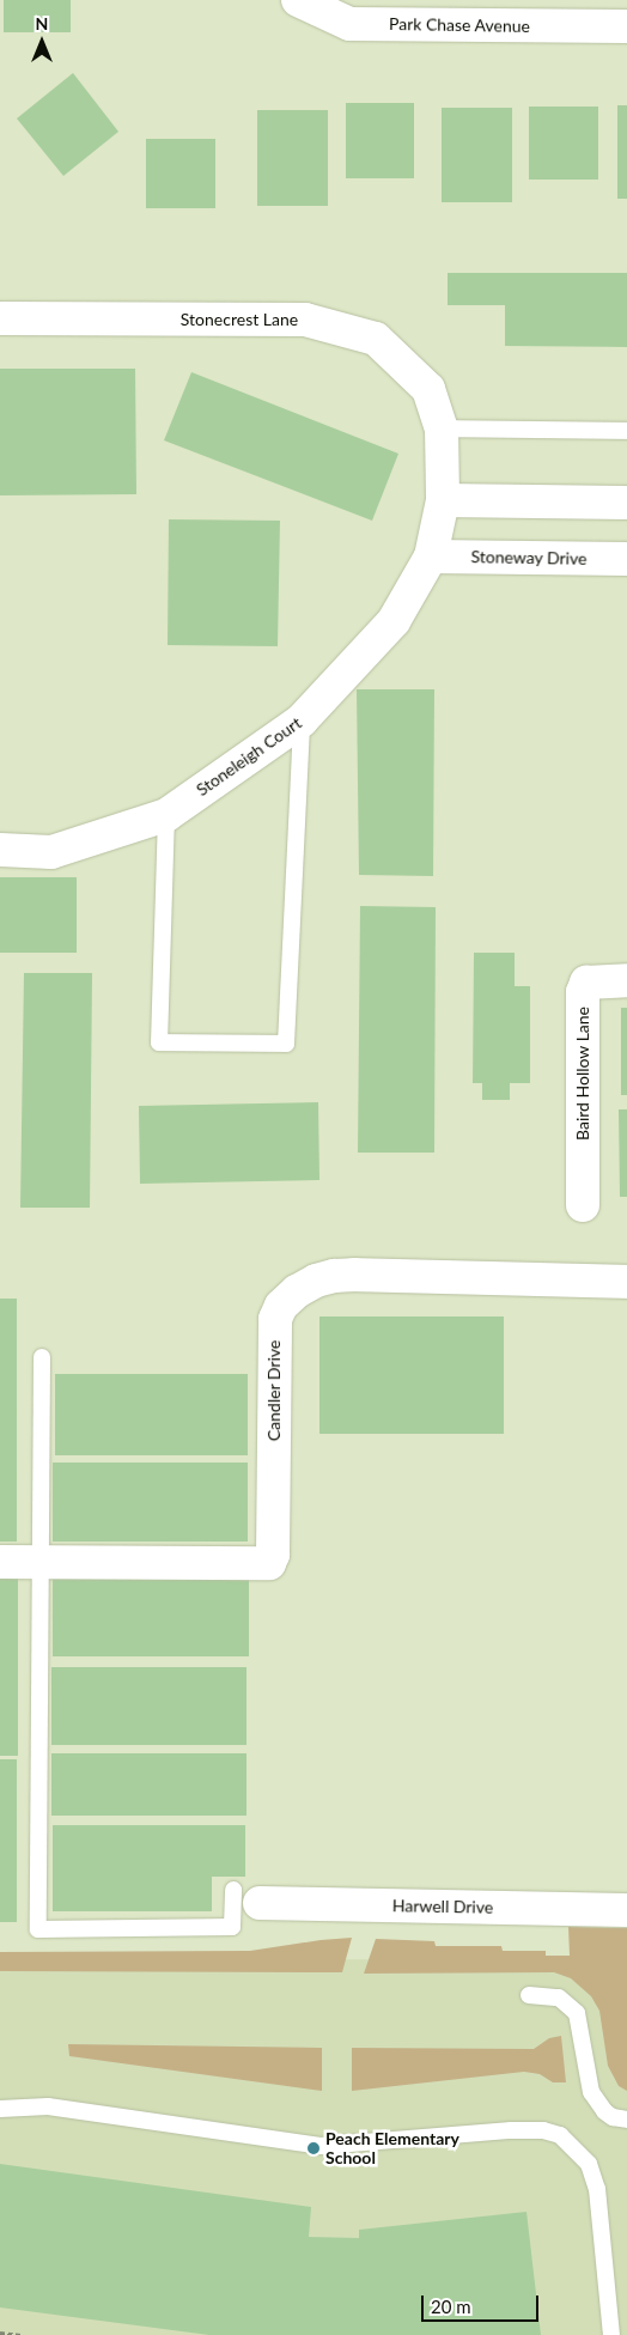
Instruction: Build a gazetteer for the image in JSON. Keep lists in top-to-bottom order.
{
  "streets": {
    "street": [
      "Park Chase Avenue",
      "Stonecrest Lane",
      "Stoneway Drive",
      "Stoneleigh Court",
      "Baird Hollow Lane",
      "Candler Drive",
      "Harwell Drive"
    ]
  },
  "crossings": [
    ["Stonecrest Lane", "Stoneway Drive"],
    ["Stonecrest Lane", "Stoneleigh Court"],
    ["Stoneway Drive", "Stoneleigh Court"]
  ],
  "places": ["Peach Elementary School"],
  "scale_bar": "20 m",
  "north": "top"
}
